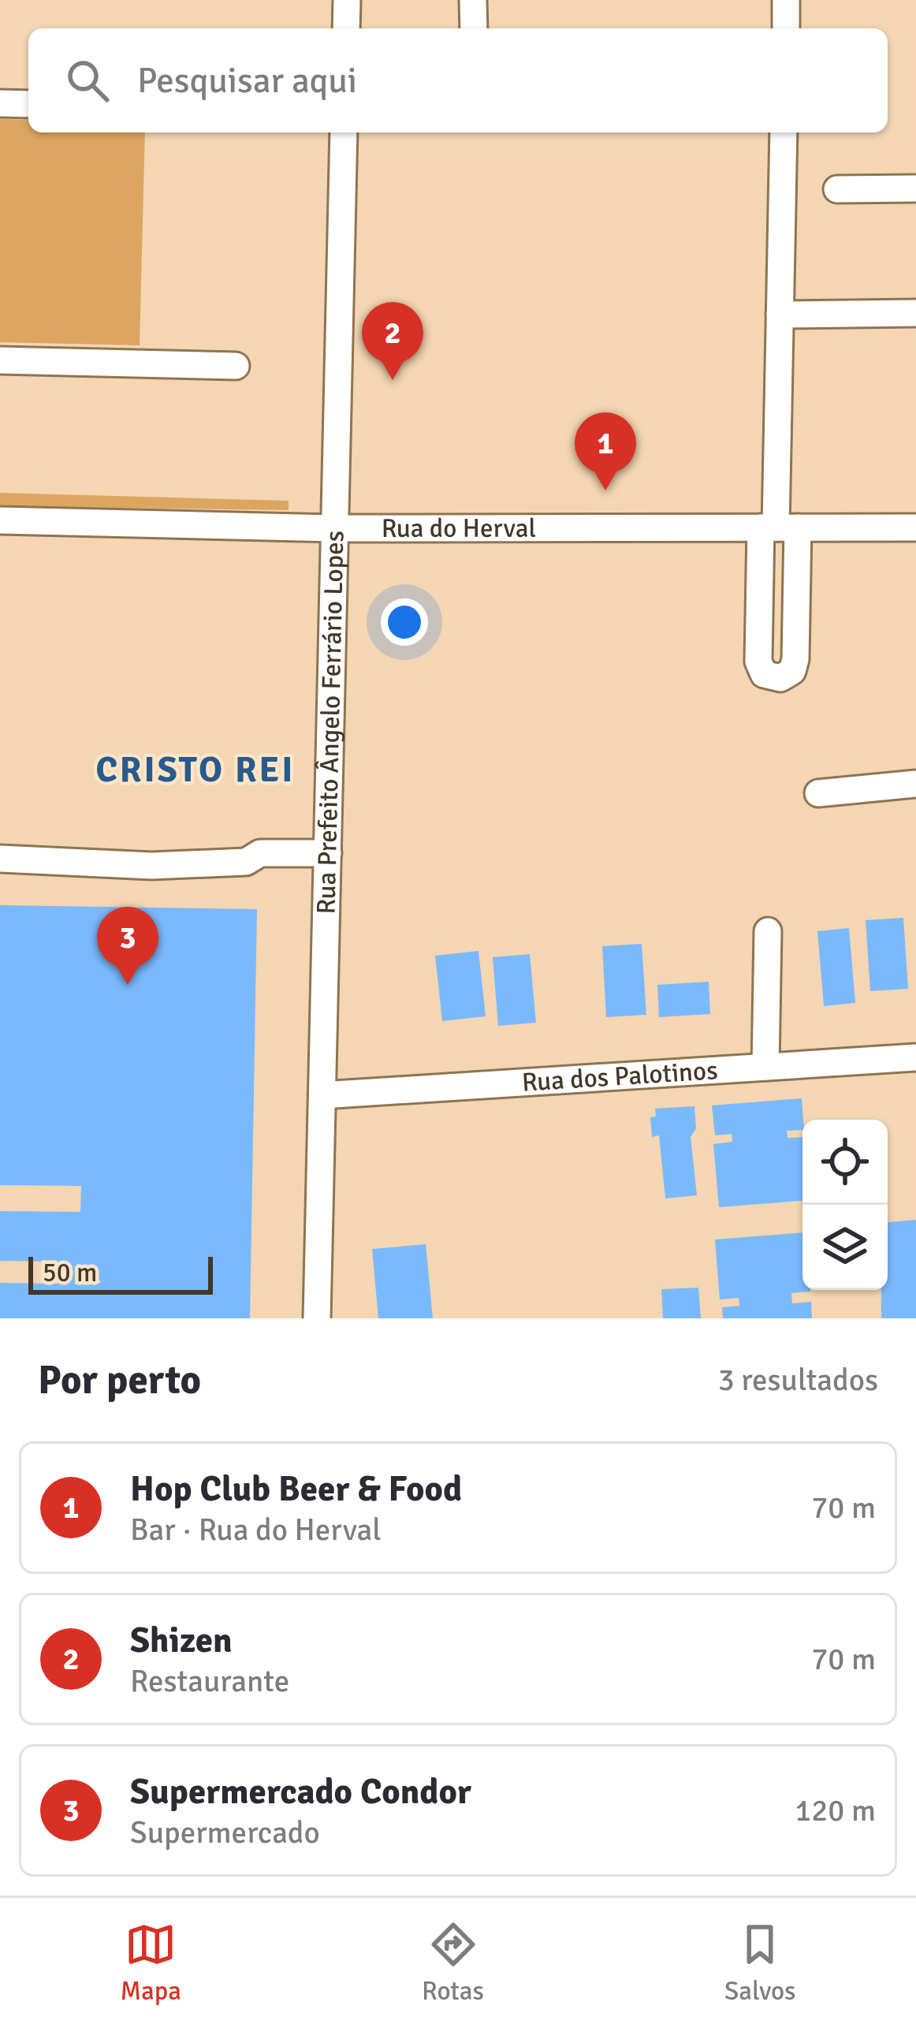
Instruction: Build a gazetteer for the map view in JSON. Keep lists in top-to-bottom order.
{
  "streets": {
    "street": ["Rua do Herval", "Rua Prefeito Ângelo Ferrário Lopes", "Rua dos Palotinos"]
  },
  "crossings": [
    ["Rua do Herval", "Rua Prefeito Ângelo Ferrário Lopes"],
    ["Rua Prefeito Ângelo Ferrário Lopes", "Rua dos Palotinos"]
  ],
  "districts": ["CRISTO REI"],
  "scale_bar": "50 m",
  "page": {
    "search": "Pesquisar aqui",
    "pins": ["2", "1", "3"],
    "scale": "50 m",
    "heading": ["Por perto", "3 resultados"],
    "list": [
      {
        "mark": "1",
        "name": "Hop Club Beer & Food",
        "note": "Bar · Rua do Herval",
        "value": "70 m"
      },
      {
        "mark": "2",
        "name": "Shizen",
        "note": "Restaurante",
        "value": "70 m"
      },
      {
        "mark": "3",
        "name": "Supermercado Condor",
        "note": "Supermercado",
        "value": "120 m"
      }
    ],
    "nav": ["Mapa", "Rotas", "Salvos"]
  }
}
